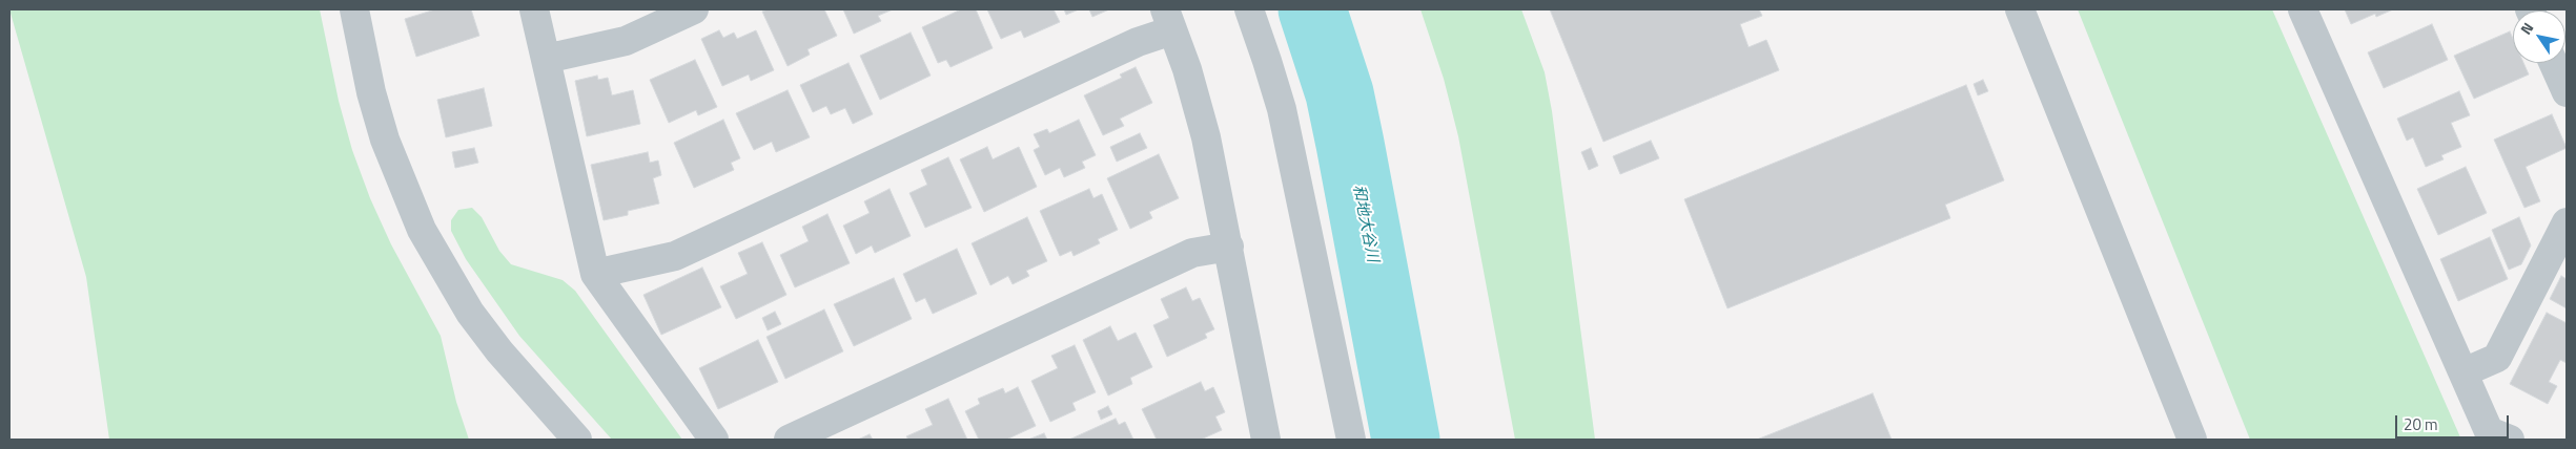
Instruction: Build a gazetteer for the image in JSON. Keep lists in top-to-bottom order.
{
  "water": ["和地大谷川"],
  "scale_bar": "20 m",
  "north": "top left"
}
